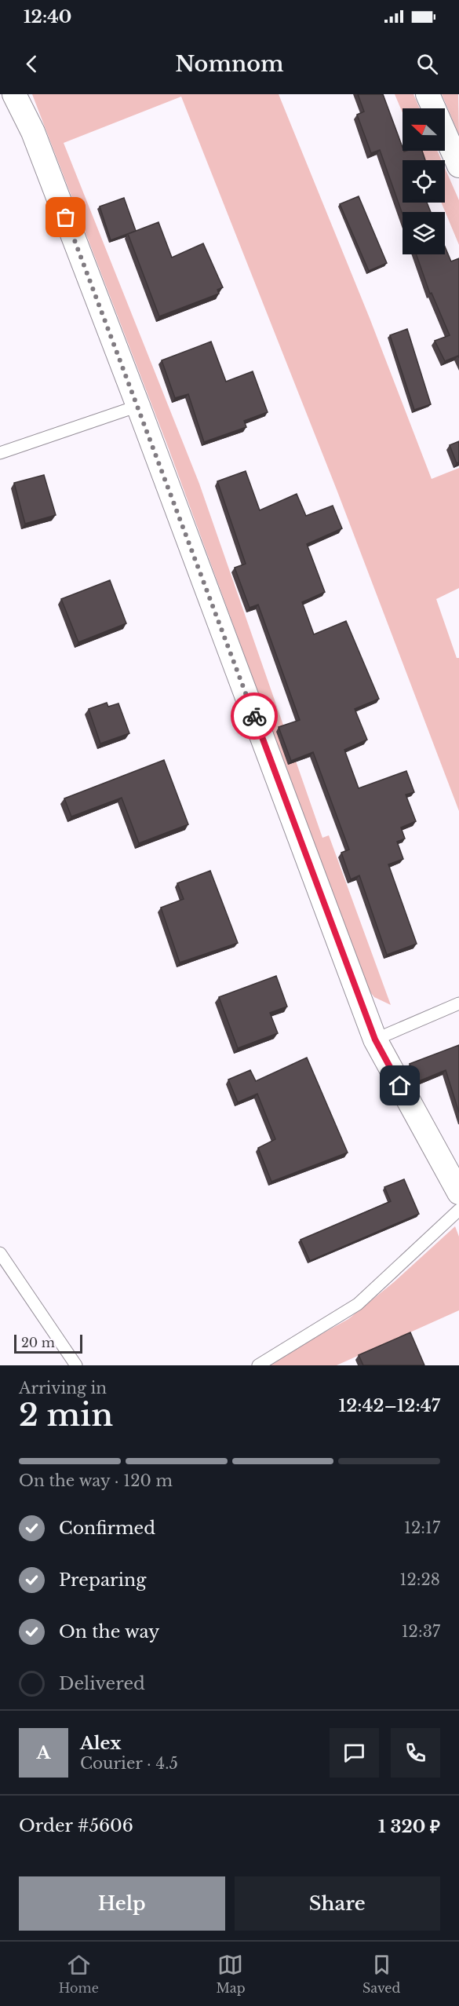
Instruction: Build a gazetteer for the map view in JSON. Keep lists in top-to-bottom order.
{
  "scale_bar": "20 m",
  "north": "left",
  "page": {
    "status": "12:40",
    "header": "Nomnom",
    "scale": "20 m",
    "heading": ["2 min", "Arriving in", "12:42–12:47"],
    "panel": [
      "Alex",
      "Courier · 4.5",
      "Order #5606",
      "1 320 ₽"
    ],
    "bar": "On the way · 120 m",
    "list": [
      ["Confirmed", "12:17"],
      ["Preparing", "12:28"],
      ["On the way", "12:37"],
      "Delivered"
    ],
    "round": "A",
    "buttons": ["Help", "Share"],
    "tabs": ["Home", "Map", "Saved"]
  }
}
